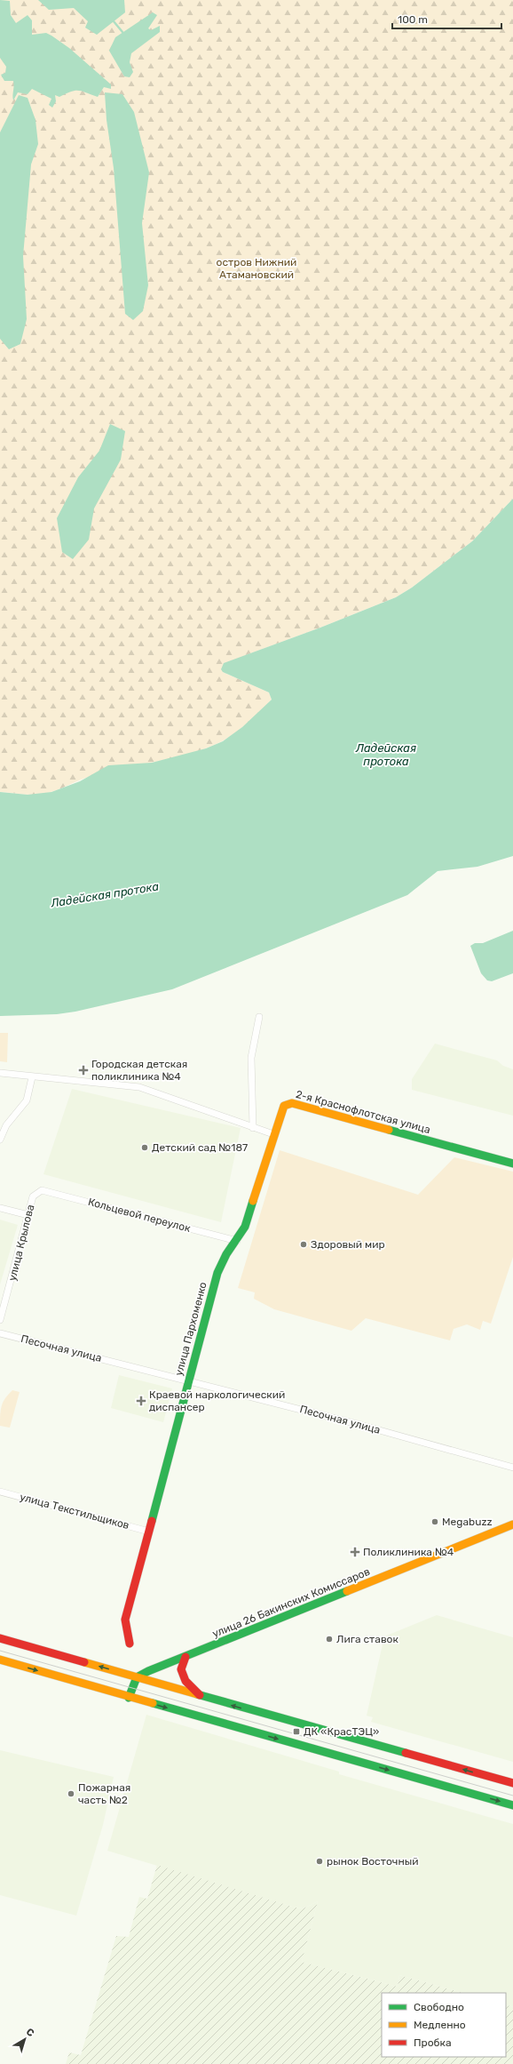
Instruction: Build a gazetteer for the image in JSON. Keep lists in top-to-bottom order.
{
  "streets": {
    "main road": ["2-я Краснофлотская улица", "улица Пархоменко", "улица 26 Бакинских Комиссаров"],
    "street": [
      "Кольцевой переулок",
      "улица Крылова",
      "Песочная улица",
      "улица Текстильщиков"
    ]
  },
  "crossings": [
    ["2-я Краснофлотская улица", "улица Пархоменко"],
    ["Кольцевой переулок", "улица Крылова"],
    ["Кольцевой переулок", "улица Пархоменко"],
    ["улица Пархоменко", "Песочная улица"],
    ["улица Пархоменко", "улица Текстильщиков"]
  ],
  "water": ["Ладейская протока"],
  "parks": ["остров Нижний Атамановский"],
  "places": {
    "health": ["Городская детская поликлиника №4", "Краевой наркологический диспансер", "Поликлиника №4"],
    "other": [
      "Детский сад №187",
      "Здоровый мир",
      "Megabuzz",
      "Лига ставок",
      "Пожарная часть №2",
      "рынок Восточный"
    ],
    "transit": ["ДК «КрасТЭЦ»"]
  },
  "legend": ["Свободно", "Медленно", "Пробка"],
  "scale_bar": "100 m",
  "north": "top right"
}
